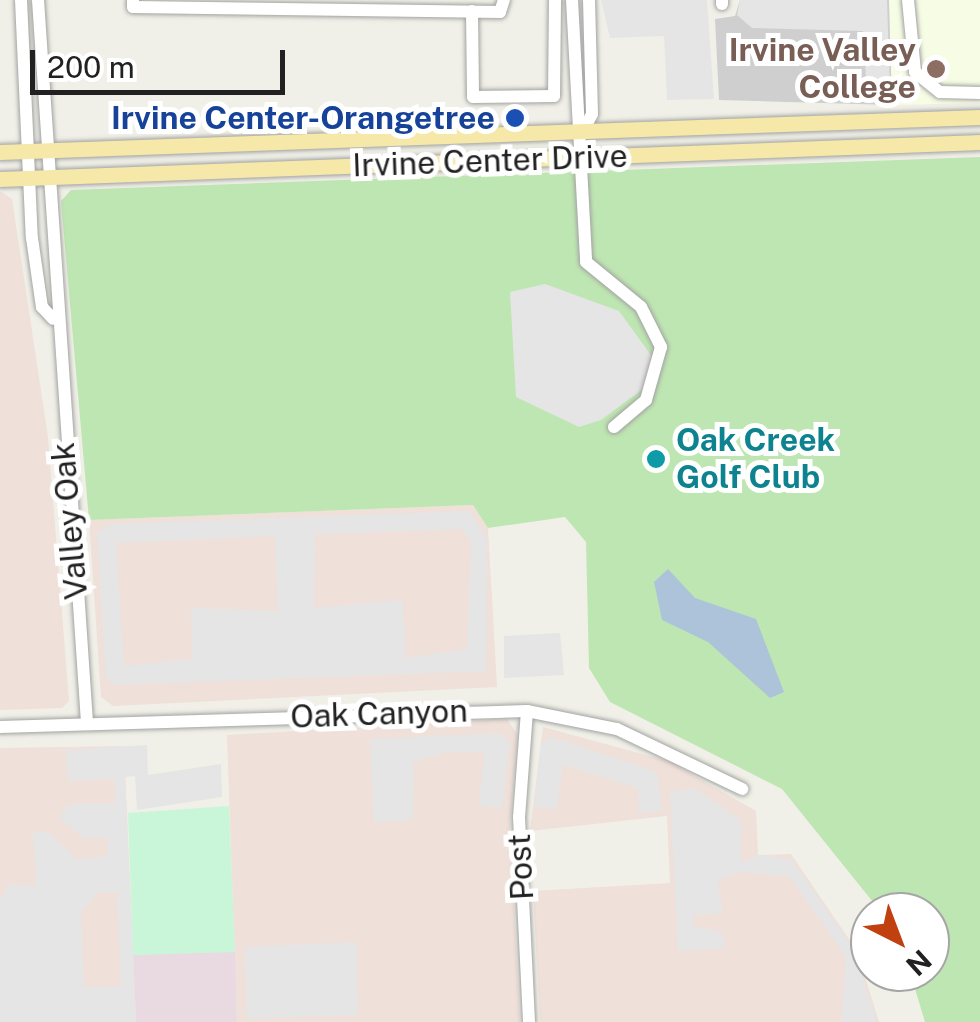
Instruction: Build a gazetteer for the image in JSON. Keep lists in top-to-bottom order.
{
  "streets": {
    "main road": ["Irvine Center Drive"],
    "street": ["Valley Oak", "Oak Canyon", "Post"]
  },
  "crossings": [
    ["Irvine Center Drive", "Valley Oak"],
    ["Valley Oak", "Oak Canyon"],
    ["Oak Canyon", "Post"]
  ],
  "places": ["Irvine Valley College", "Irvine Center-Orangetree", "Oak Creek Golf Club"],
  "scale_bar": "200 m",
  "north": "bottom right"
}
